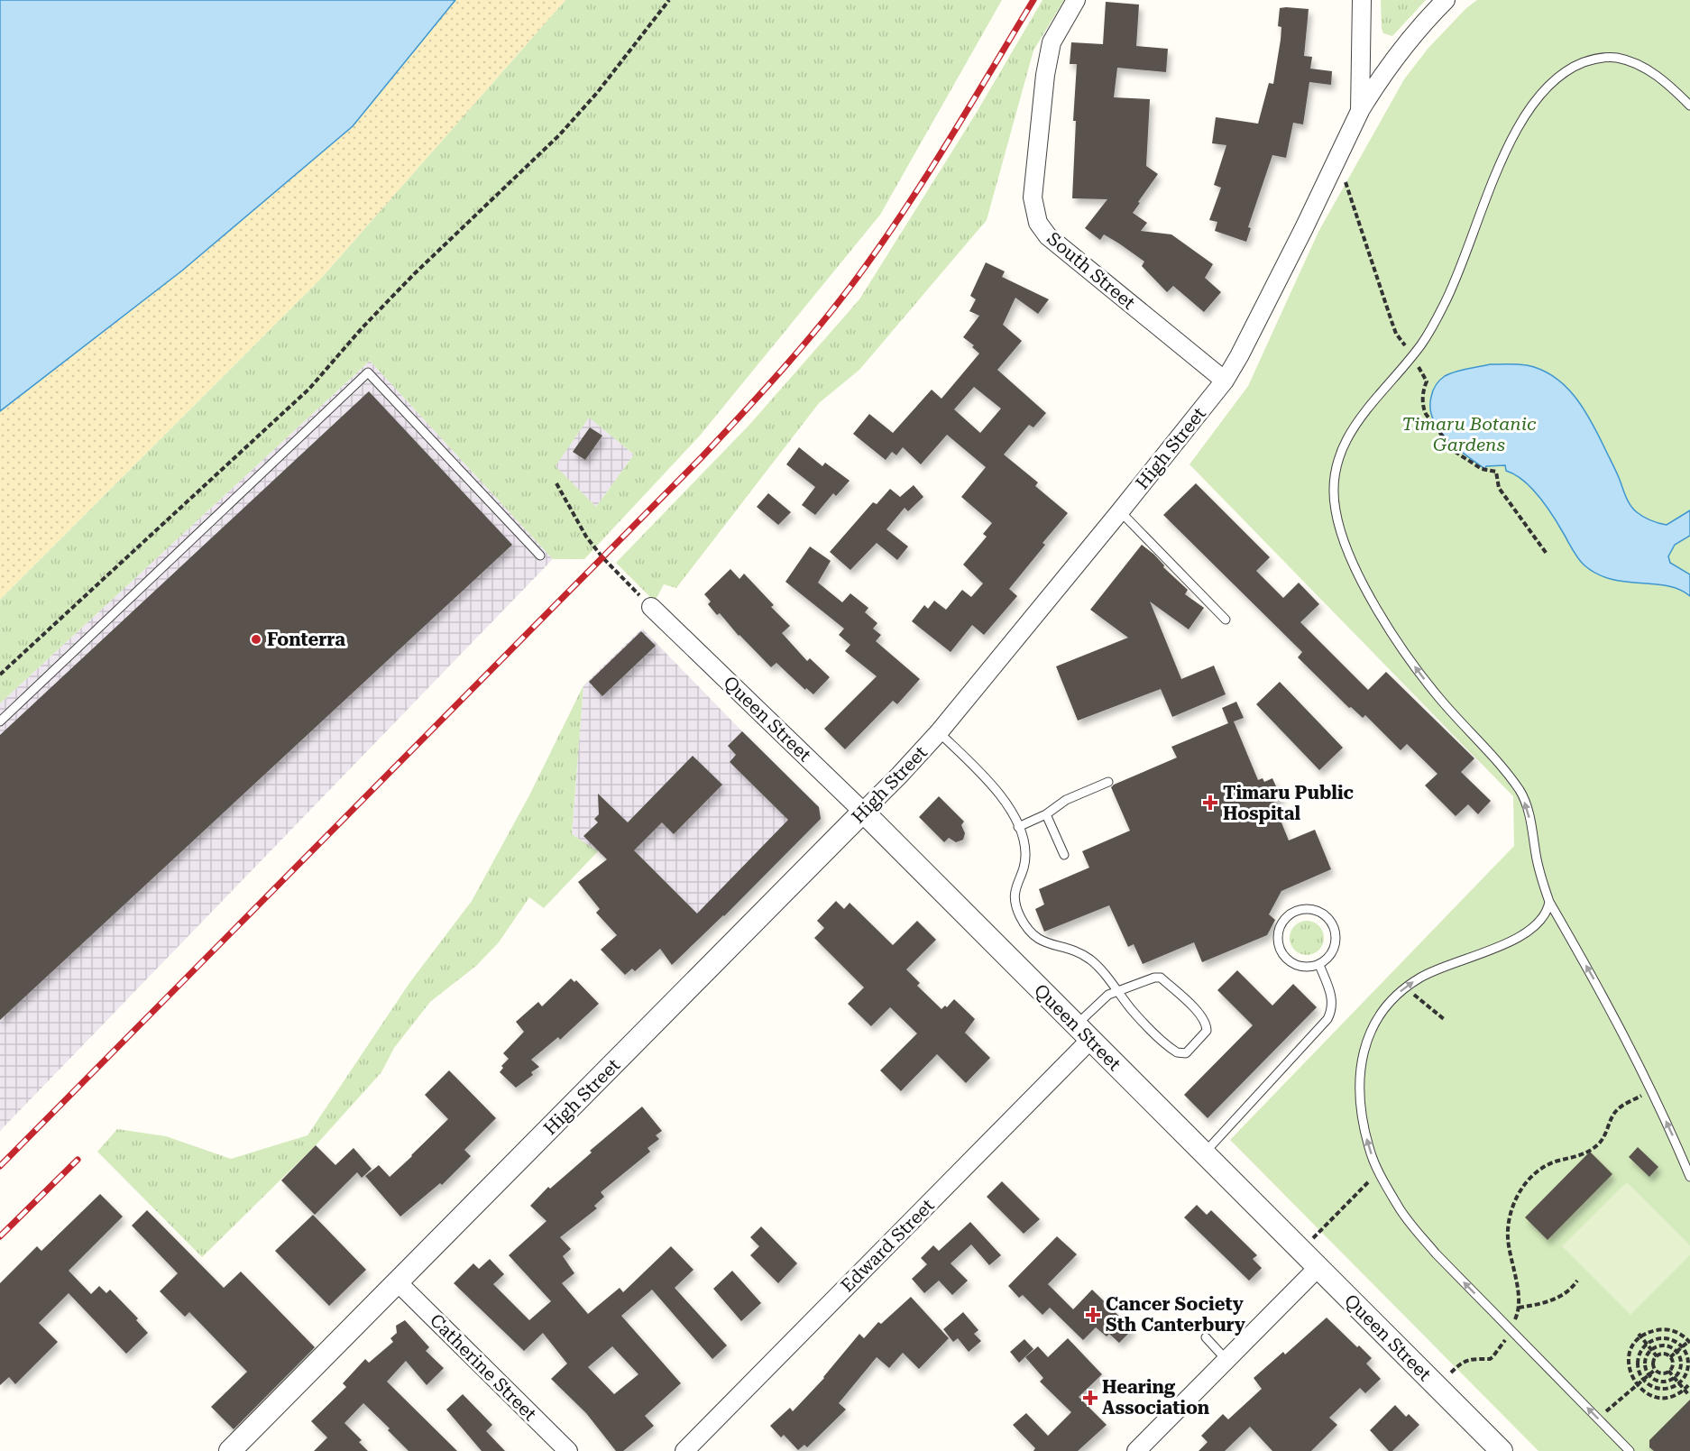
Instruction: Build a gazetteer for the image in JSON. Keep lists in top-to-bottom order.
{
  "streets": {
    "street": [
      "South Street",
      "High Street",
      "Queen Street",
      "Edward Street",
      "Catherine Street"
    ]
  },
  "crossings": [
    ["South Street", "High Street"],
    ["High Street", "Queen Street"],
    ["High Street", "Catherine Street"],
    ["Queen Street", "Edward Street"]
  ],
  "parks": ["Timaru Botanic Gardens"],
  "places": {
    "other": ["Fonterra"],
    "health": ["Timaru Public Hospital", "Cancer Society Sth Canterbury", "Hearing Association"]
  }
}
